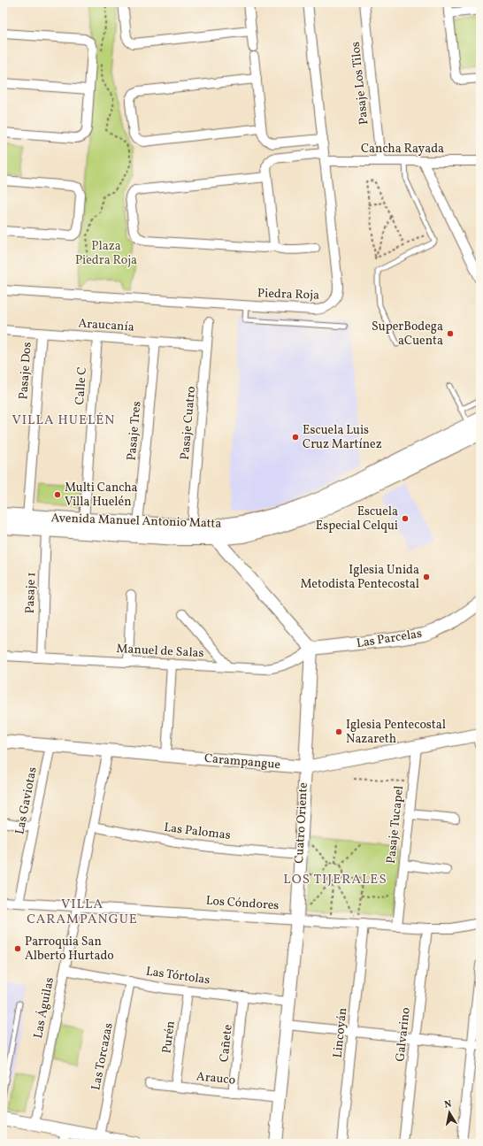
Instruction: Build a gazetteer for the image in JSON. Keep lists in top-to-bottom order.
{
  "streets": {
    "main road": ["Avenida Manuel Antonio Matta"],
    "street": [
      "Pasaje Los Tilos",
      "Cancha Rayada",
      "Piedra Roja",
      "Araucanía",
      "Pasaje Dos",
      "Calle C",
      "Pasaje Cuatro",
      "Pasaje Tres",
      "Pasaje 1",
      "Las Parcelas",
      "Manuel de Salas",
      "Carampangue",
      "Las Gaviotas",
      "Cuatro Oriente",
      "Pasaje Tucapel",
      "Las Palomas",
      "Los Cóndores",
      "Las Tórtolas",
      "Las Águilas",
      "Lincoyán",
      "Galvarino",
      "Purén",
      "Cañete",
      "Las Torcazas",
      "Arauco"
    ]
  },
  "crossings": [
    ["Pasaje Los Tilos", "Cancha Rayada"],
    ["Cancha Rayada", "Piedra Roja"],
    ["Araucanía", "Pasaje Dos"],
    ["Araucanía", "Calle C"],
    ["Araucanía", "Pasaje Cuatro"],
    ["Araucanía", "Pasaje Tres"],
    ["Pasaje Dos", "Avenida Manuel Antonio Matta"],
    ["Calle C", "Avenida Manuel Antonio Matta"],
    ["Pasaje Cuatro", "Avenida Manuel Antonio Matta"],
    ["Pasaje Tres", "Avenida Manuel Antonio Matta"],
    ["Avenida Manuel Antonio Matta", "Pasaje 1"],
    ["Pasaje 1", "Manuel de Salas"],
    ["Las Parcelas", "Manuel de Salas"],
    ["Las Parcelas", "Cuatro Oriente"],
    ["Manuel de Salas", "Cuatro Oriente"],
    ["Carampangue", "Las Gaviotas"],
    ["Carampangue", "Cuatro Oriente"],
    ["Carampangue", "Pasaje Tucapel"],
    ["Carampangue", "Las Águilas"],
    ["Las Gaviotas", "Los Cóndores"],
    ["Cuatro Oriente", "Las Palomas"],
    ["Cuatro Oriente", "Los Cóndores"],
    ["Cuatro Oriente", "Las Tórtolas"],
    ["Cuatro Oriente", "Arauco"],
    ["Pasaje Tucapel", "Los Cóndores"],
    ["Las Palomas", "Las Águilas"],
    ["Los Cóndores", "Las Águilas"],
    ["Los Cóndores", "Lincoyán"],
    ["Los Cóndores", "Galvarino"],
    ["Las Tórtolas", "Las Águilas"],
    ["Las Tórtolas", "Purén"],
    ["Las Tórtolas", "Cañete"],
    ["Las Tórtolas", "Las Torcazas"],
    ["Purén", "Arauco"],
    ["Cañete", "Arauco"]
  ],
  "districts": ["VILLA HUELÉN", "LOS TIJERALES", "VILLA CARAMPANGUE"],
  "parks": ["Plaza Piedra Roja"],
  "places": [
    "SuperBodega aCuenta",
    "Escuela Luis Cruz Martínez",
    "Multi Cancha Villa Huelén",
    "Escuela Especial Celqui",
    "Iglesia Unida Metodista Pentecostal",
    "Iglesia Pentecostal Nazareth",
    "Parroquia San Alberto Hurtado"
  ],
  "north": "top"
}
